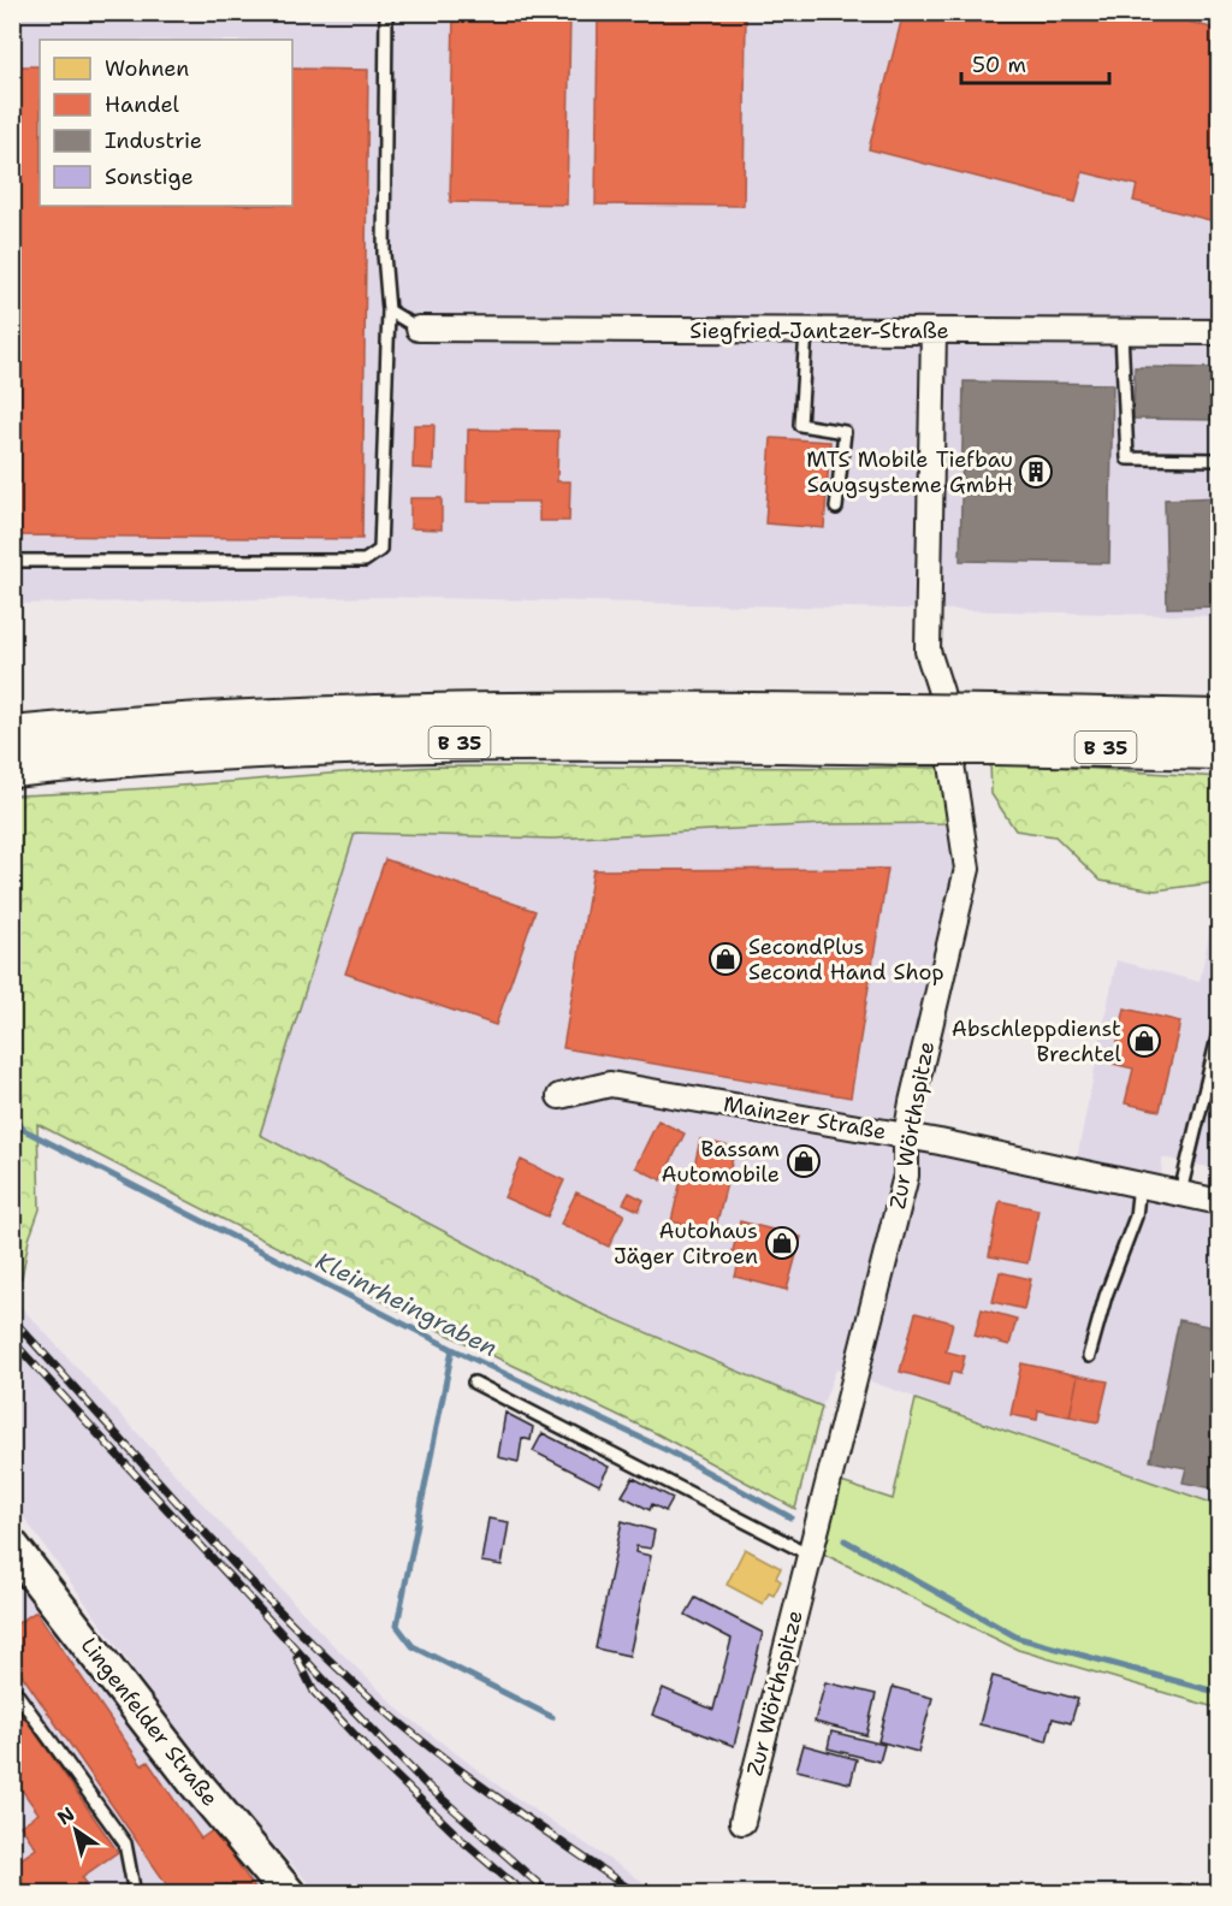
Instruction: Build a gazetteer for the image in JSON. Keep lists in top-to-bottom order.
{
  "streets": {
    "highway": ["B 35"],
    "main road": ["Lingenfelder Straße"],
    "street": ["Siegfried-Jantzer-Straße", "Mainzer Straße", "Zur Wörthspitze"]
  },
  "crossings": [
    ["Siegfried-Jantzer-Straße", "Zur Wörthspitze"],
    ["Mainzer Straße", "Zur Wörthspitze"]
  ],
  "water": ["Kleinrheingraben"],
  "places": {
    "building": ["MTS Mobile Tiefbau Saugsysteme GmbH"],
    "shop": [
      "SecondPlus Second Hand Shop",
      "Abschleppdienst Brechtel",
      "Bassam Automobile",
      "Autohaus Jäger Citroen"
    ]
  },
  "legend": [
    "Wohnen",
    "Handel",
    "Industrie",
    "Sonstige"
  ],
  "scale_bar": "50 m",
  "north": "top left"
}
